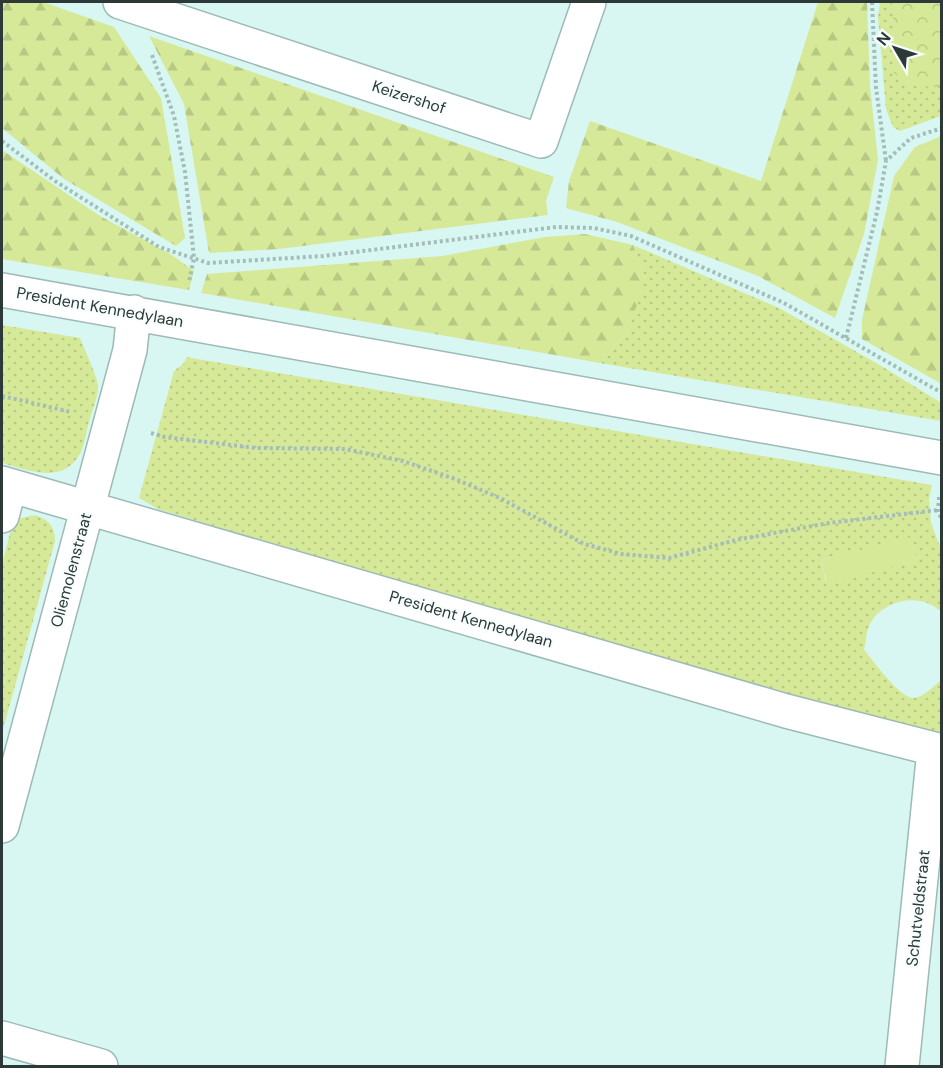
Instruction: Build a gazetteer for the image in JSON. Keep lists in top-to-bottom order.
{
  "streets": {
    "street": [
      "Keizershof",
      "President Kennedylaan",
      "Oliemolenstraat",
      "Schutveldstraat"
    ]
  },
  "crossings": [
    ["President Kennedylaan", "Oliemolenstraat"],
    ["President Kennedylaan", "Schutveldstraat"]
  ],
  "north": "top left"
}
